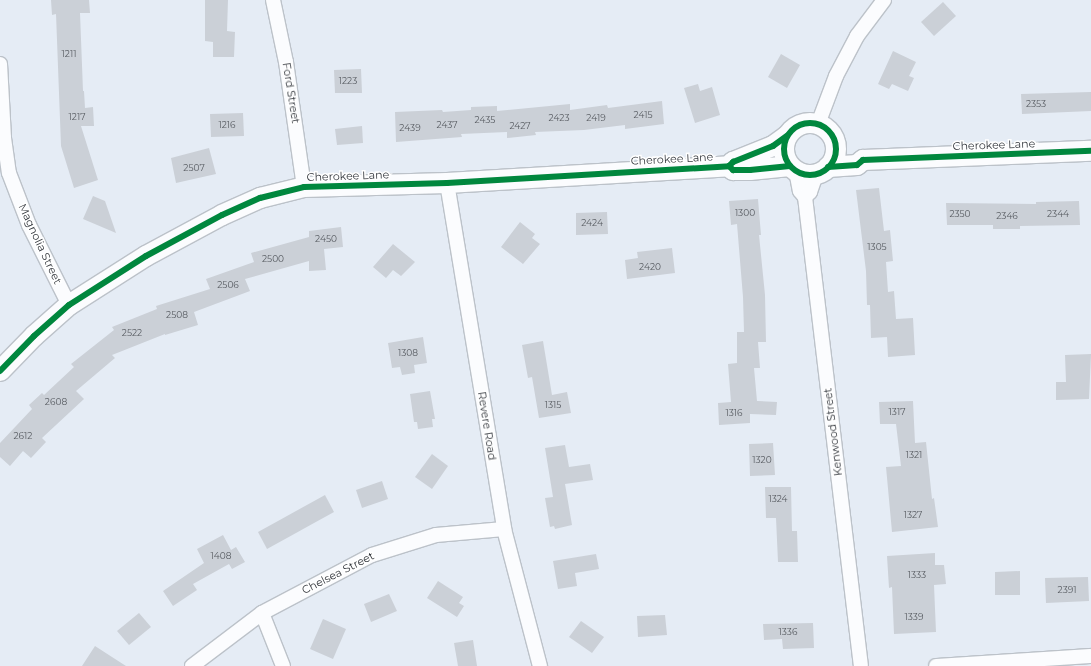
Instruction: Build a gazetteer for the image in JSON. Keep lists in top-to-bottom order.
{
  "streets": {
    "street": [
      "Ford Street",
      "Cherokee Lane",
      "Magnolia Street",
      "Revere Road",
      "Kenwood Street",
      "Chelsea Street"
    ]
  },
  "crossings": [
    ["Ford Street", "Cherokee Lane"],
    ["Cherokee Lane", "Magnolia Street"],
    ["Cherokee Lane", "Revere Road"],
    ["Cherokee Lane", "Kenwood Street"],
    ["Revere Road", "Chelsea Street"]
  ],
  "house_numbers": [
    "1211",
    "1223",
    "2353",
    "2415",
    "1217",
    "2423",
    "2419",
    "2435",
    "1216",
    "2437",
    "2427",
    "2439",
    "2507",
    "1300",
    "2350",
    "2344",
    "2346",
    "2424",
    "2450",
    "1305",
    "2500",
    "2420",
    "2506",
    "2508",
    "2522",
    "1308",
    "2608",
    "1315",
    "1317",
    "1316",
    "2612",
    "1321",
    "1320",
    "1324",
    "1327",
    "1408",
    "1333",
    "2391",
    "1339",
    "1336"
  ]
}
